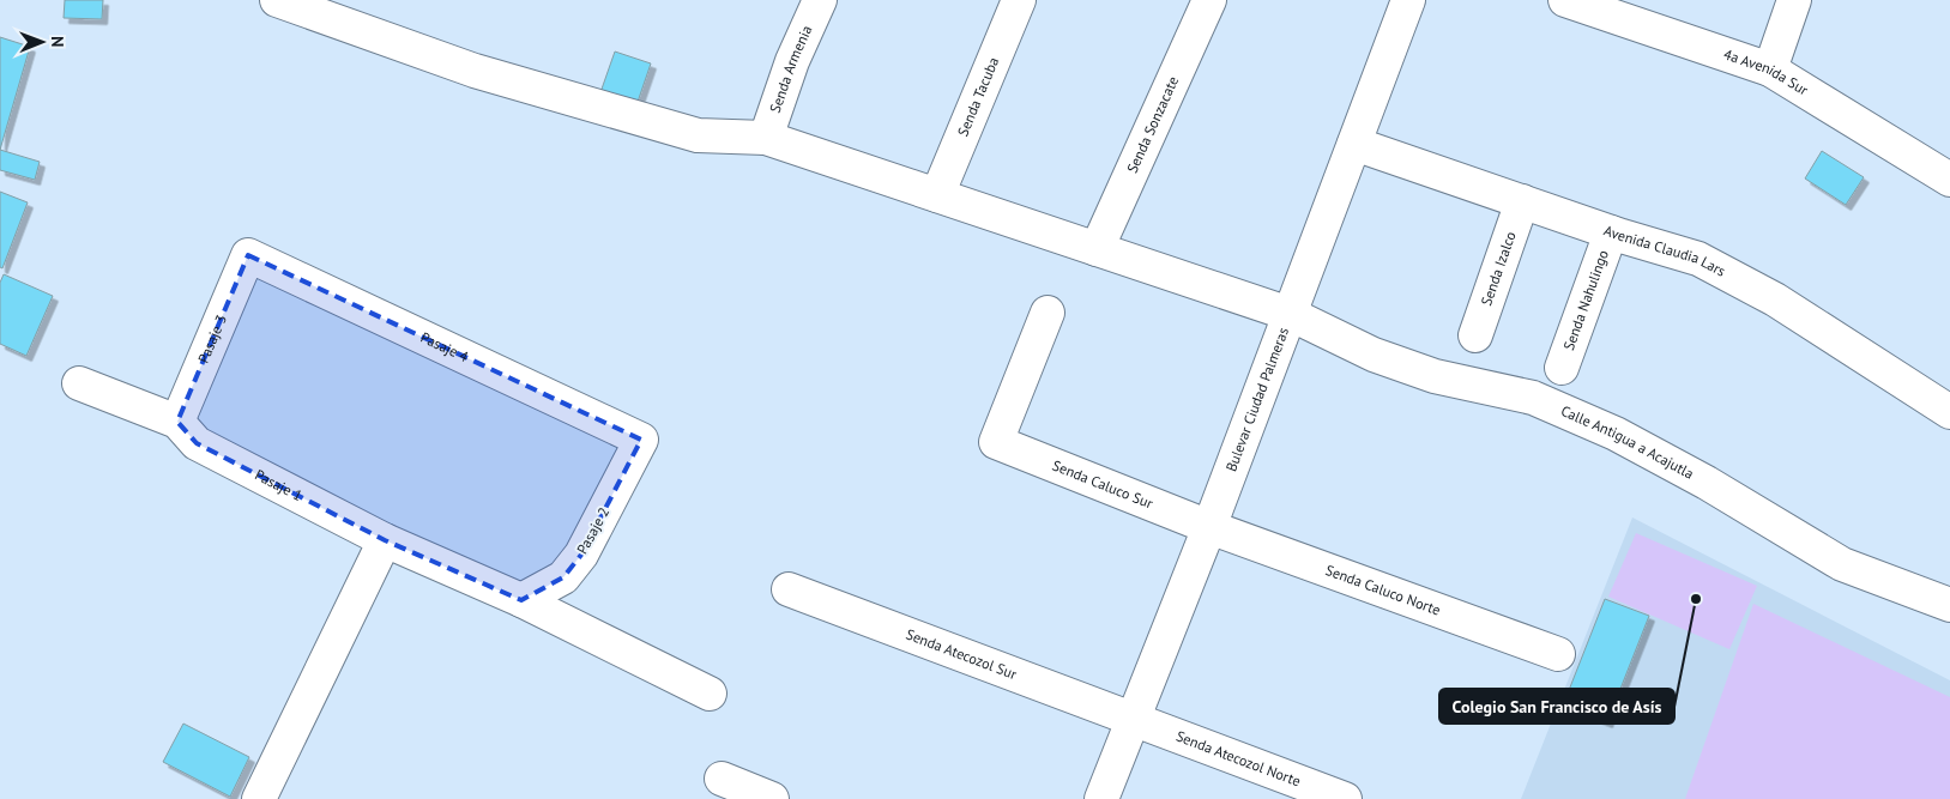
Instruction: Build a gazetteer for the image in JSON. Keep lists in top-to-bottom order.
{
  "streets": {
    "street": [
      "Senda Armenia",
      "4a Avenida Sur",
      "Senda Tacuba",
      "Senda Sonzacate",
      "Avenida Claudia Lars",
      "Senda Izalco",
      "Senda Nahulingo",
      "Pasaje 3",
      "Pasaje 4",
      "Bulevar Ciudad Palmeras",
      "Calle Antigua a Acajutla",
      "Pasaje 1",
      "Senda Caluco Sur",
      "Pasaje 2",
      "Senda Caluco Norte",
      "Senda Atecozol Sur",
      "Senda Atecozol Norte"
    ]
  },
  "crossings": [
    ["Senda Armenia", "Calle Antigua a Acajutla"],
    ["Senda Tacuba", "Calle Antigua a Acajutla"],
    ["Senda Sonzacate", "Calle Antigua a Acajutla"],
    ["Avenida Claudia Lars", "Senda Izalco"],
    ["Avenida Claudia Lars", "Senda Nahulingo"],
    ["Avenida Claudia Lars", "Bulevar Ciudad Palmeras"],
    ["Pasaje 3", "Pasaje 4"],
    ["Pasaje 3", "Pasaje 1"],
    ["Pasaje 4", "Pasaje 2"],
    ["Bulevar Ciudad Palmeras", "Calle Antigua a Acajutla"],
    ["Bulevar Ciudad Palmeras", "Senda Caluco Sur"],
    ["Bulevar Ciudad Palmeras", "Senda Caluco Norte"],
    ["Bulevar Ciudad Palmeras", "Senda Atecozol Sur"],
    ["Bulevar Ciudad Palmeras", "Senda Atecozol Norte"],
    ["Pasaje 1", "Pasaje 2"],
    ["Senda Caluco Sur", "Senda Caluco Norte"],
    ["Senda Atecozol Sur", "Senda Atecozol Norte"]
  ],
  "places": ["Colegio San Francisco de Asís"],
  "north": "right"
}
